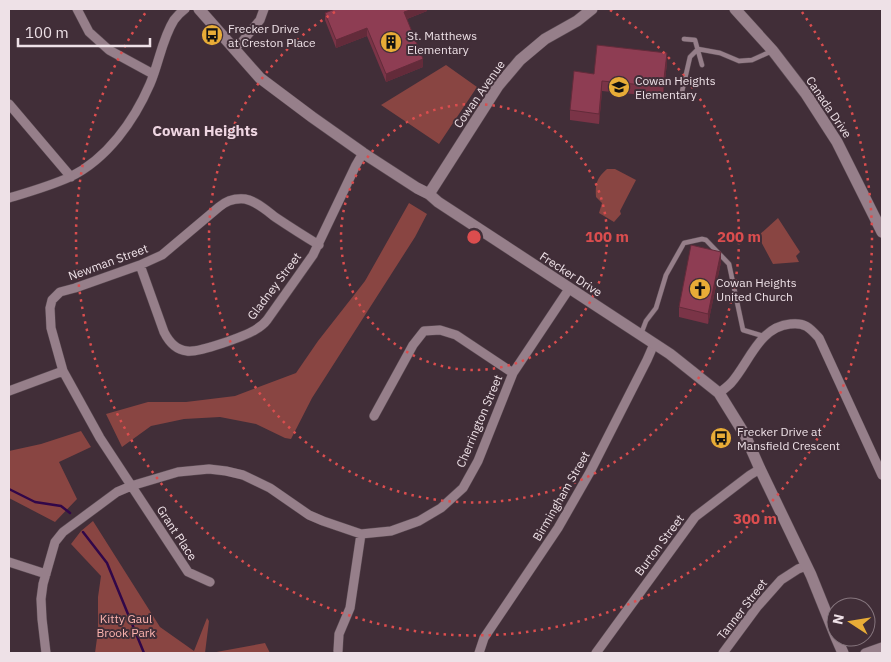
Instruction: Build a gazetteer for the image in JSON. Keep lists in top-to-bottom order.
{
  "streets": {
    "street": [
      "Cowan Avenue",
      "Canada Drive",
      "Newman Street",
      "Frecker Drive",
      "Gladney Street",
      "Cherrington Street",
      "Birmingham Street",
      "Grant Place",
      "Burton Street",
      "Tanner Street"
    ]
  },
  "crossings": [
    ["Cowan Avenue", "Frecker Drive"],
    ["Newman Street", "Gladney Street"],
    ["Newman Street", "Cherrington Street"],
    ["Newman Street", "Grant Place"],
    ["Frecker Drive", "Gladney Street"],
    ["Frecker Drive", "Cherrington Street"],
    ["Frecker Drive", "Birmingham Street"],
    ["Frecker Drive", "Burton Street"],
    ["Frecker Drive", "Tanner Street"],
    ["Cherrington Street", "Grant Place"]
  ],
  "districts": ["Cowan Heights"],
  "parks": ["Kitty Gaul Brook Park"],
  "places": {
    "bus stop": ["Frecker Drive at Creston Place", "Frecker Drive at Mansfield Crescent"],
    "building": ["St. Matthews Elementary"],
    "school or university": ["Cowan Heights Elementary"],
    "church": ["Cowan Heights United Church"]
  },
  "scale_bar": "100 m",
  "north": "left",
  "rings": ["100 m", "200 m", "300 m"]
}
